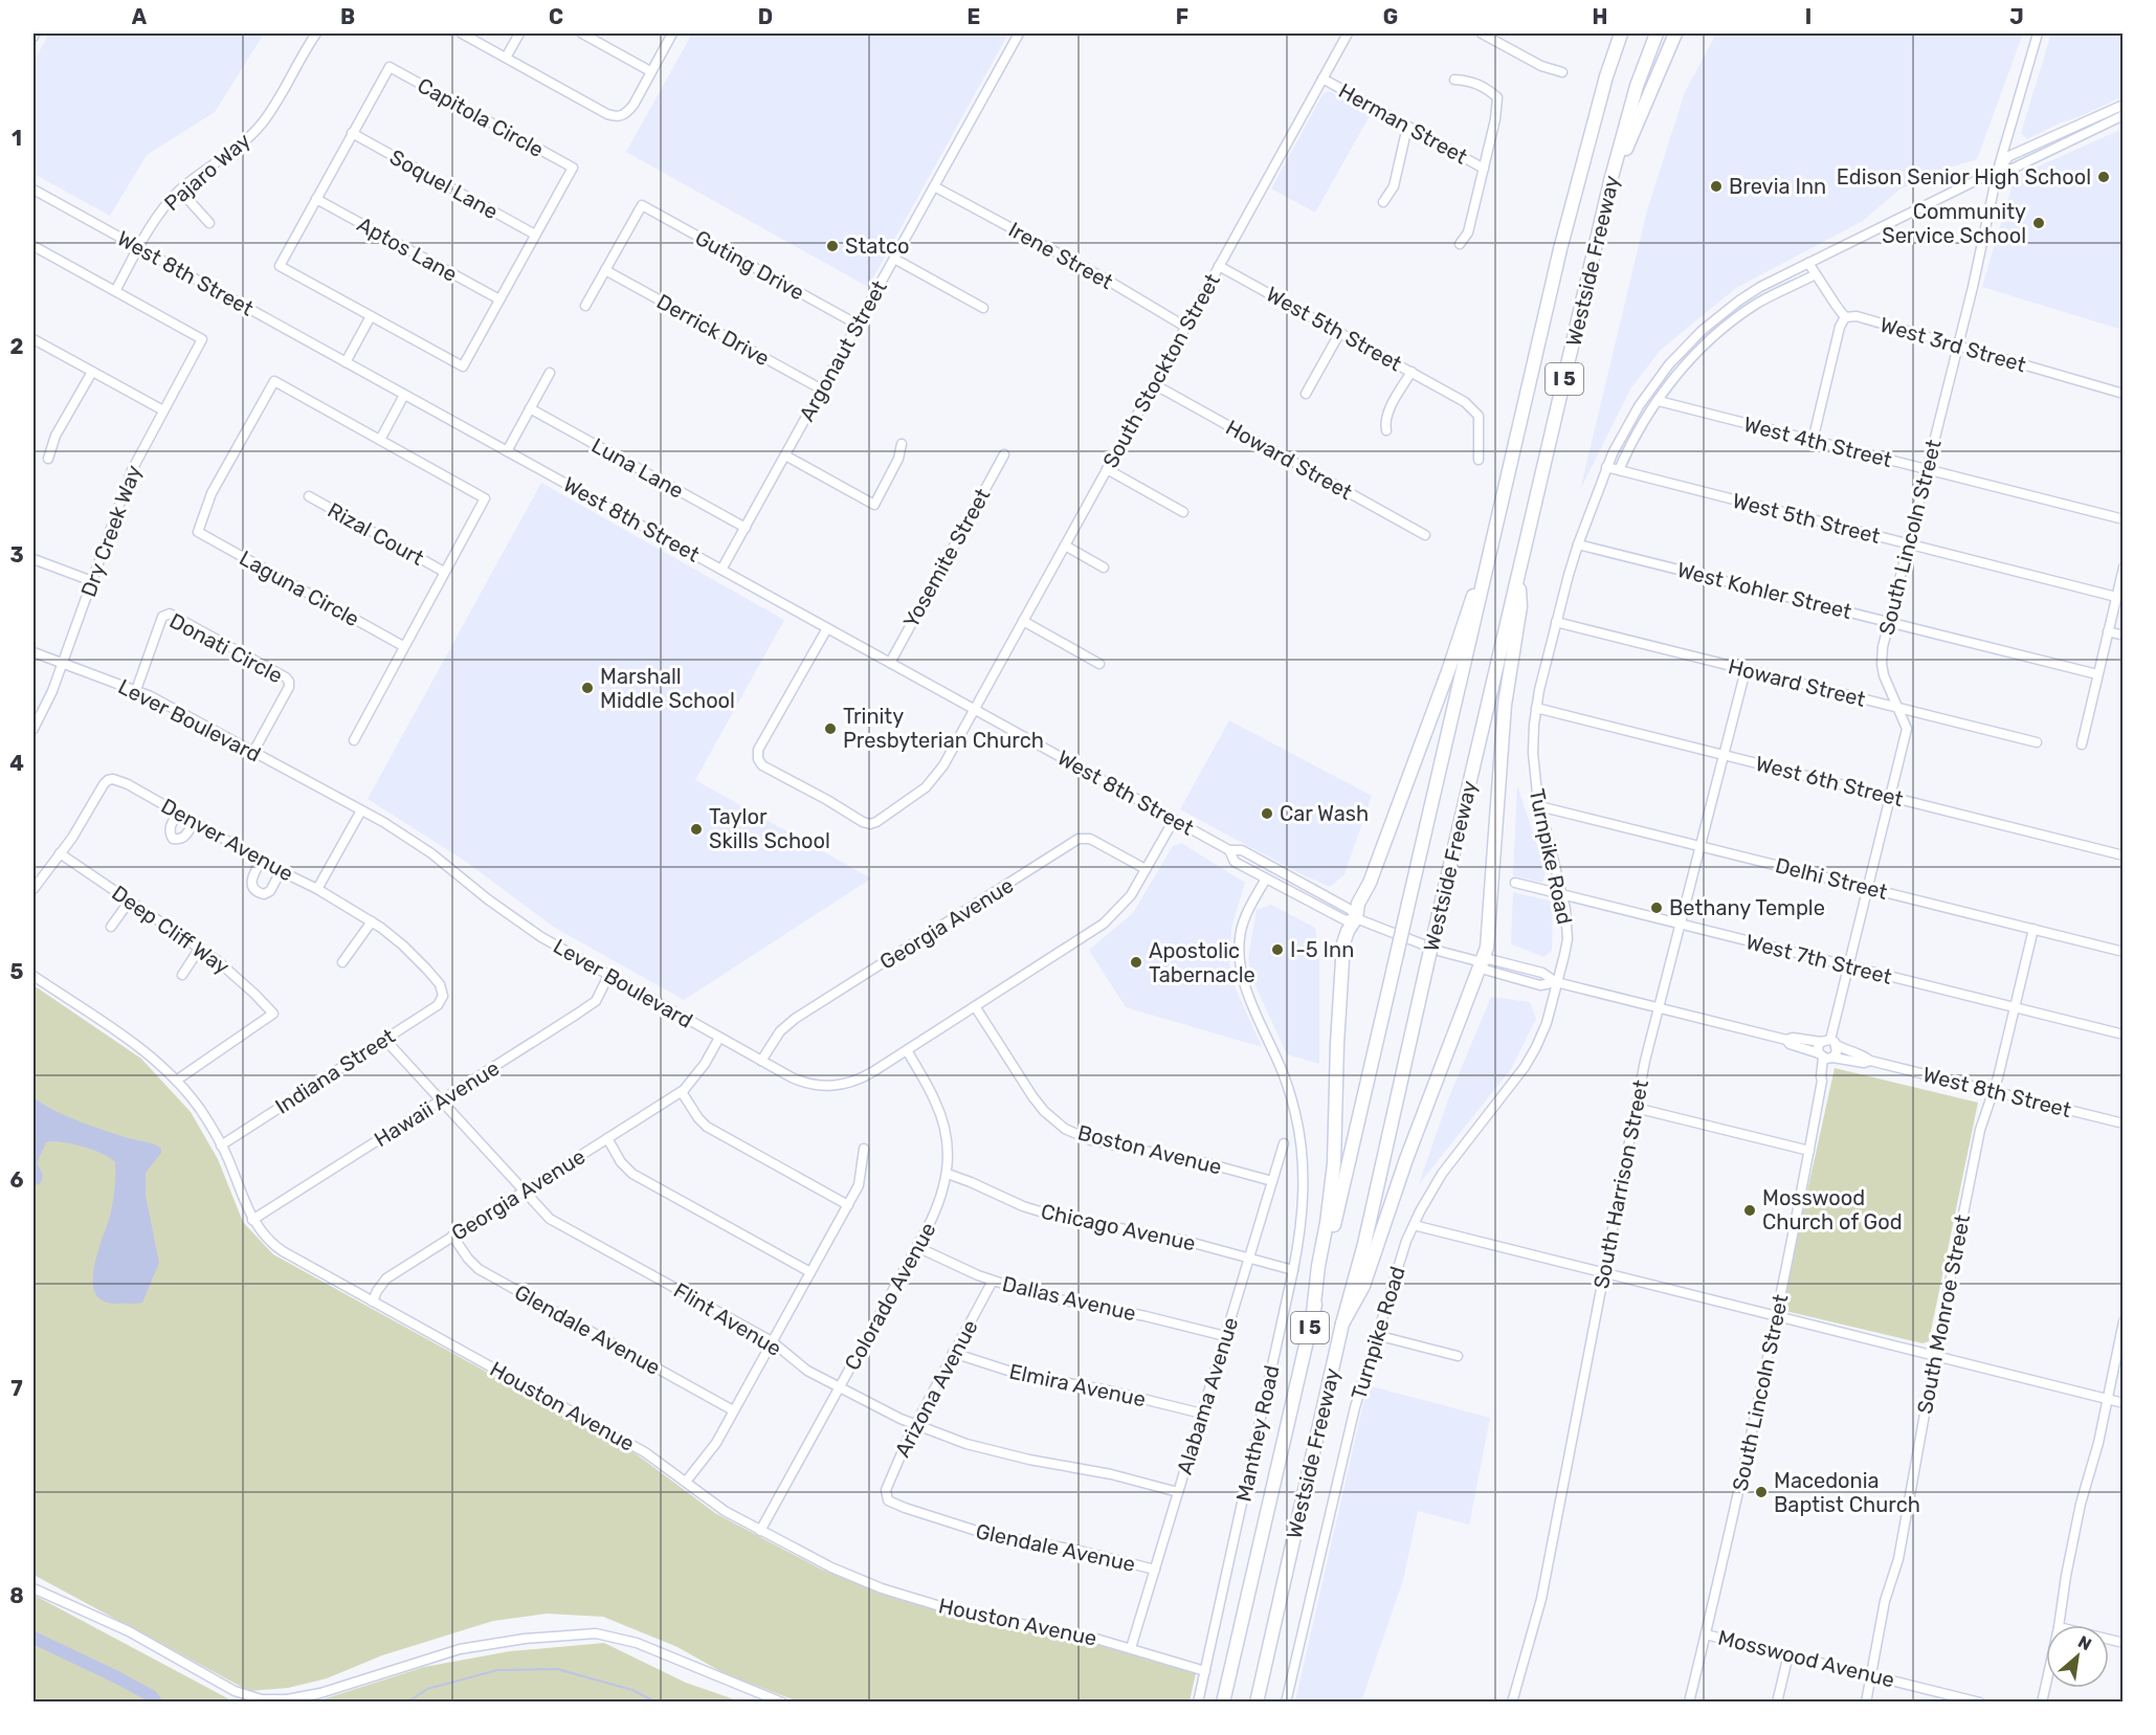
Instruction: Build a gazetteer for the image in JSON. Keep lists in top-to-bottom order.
{
  "streets": {
    "highway": ["Westside Freeway", "I 5"],
    "street": [
      "Capitola Circle",
      "Herman Street",
      "Pajaro Way",
      "Soquel Lane",
      "Aptos Lane",
      "Irene Street",
      "Guting Drive",
      "West 8th Street",
      "West 5th Street",
      "Derrick Drive",
      "West 3rd Street",
      "Argonaut Street",
      "South Stockton Street",
      "West 4th Street",
      "Howard Street",
      "Luna Lane",
      "Dry Creek Way",
      "Rizal Court",
      "South Lincoln Street",
      "Yosemite Street",
      "Laguna Circle",
      "West Kohler Street",
      "Donati Circle",
      "Lever Boulevard",
      "West 6th Street",
      "Denver Avenue",
      "Turnpike Road",
      "Delhi Street",
      "Georgia Avenue",
      "Deep Cliff Way",
      "West 7th Street",
      "Indiana Street",
      "Hawaii Avenue",
      "Boston Avenue",
      "South Harrison Street",
      "Chicago Avenue",
      "Colorado Avenue",
      "Dallas Avenue",
      "South Monroe Street",
      "Flint Avenue",
      "Glendale Avenue",
      "Elmira Avenue",
      "Arizona Avenue",
      "Alabama Avenue",
      "Houston Avenue",
      "Manthey Road",
      "Mosswood Avenue"
    ]
  },
  "crossings": [
    ["Capitola Circle", "Soquel Lane"],
    ["Capitola Circle", "Aptos Lane"],
    ["Herman Street", "South Stockton Street"],
    ["Pajaro Way", "West 8th Street"],
    ["Pajaro Way", "Dry Creek Way"],
    ["Irene Street", "Argonaut Street"],
    ["Irene Street", "South Stockton Street"],
    ["Guting Drive", "Derrick Drive"],
    ["Guting Drive", "Argonaut Street"],
    ["West 8th Street", "Argonaut Street"],
    ["West 8th Street", "South Stockton Street"],
    ["West 8th Street", "South Lincoln Street"],
    ["West 8th Street", "Yosemite Street"],
    ["West 8th Street", "Lever Boulevard"],
    ["West 8th Street", "Turnpike Road"],
    ["West 8th Street", "South Harrison Street"],
    ["West 8th Street", "South Monroe Street"],
    ["West 8th Street", "Manthey Road"],
    ["West 5th Street", "South Stockton Street"],
    ["West 5th Street", "South Lincoln Street"],
    ["West 5th Street", "Turnpike Road"],
    ["Derrick Drive", "Argonaut Street"],
    ["West 3rd Street", "South Lincoln Street"],
    ["Argonaut Street", "Luna Lane"],
    ["South Stockton Street", "Howard Street"],
    ["West 4th Street", "South Lincoln Street"],
    ["Howard Street", "South Lincoln Street"],
    ["Howard Street", "Turnpike Road"],
    ["Howard Street", "South Harrison Street"],
    ["Dry Creek Way", "Lever Boulevard"],
    ["Rizal Court", "Laguna Circle"],
    ["South Lincoln Street", "West Kohler Street"],
    ["South Lincoln Street", "West 6th Street"],
    ["South Lincoln Street", "Turnpike Road"],
    ["South Lincoln Street", "Delhi Street"],
    ["South Lincoln Street", "West 7th Street"],
    ["South Lincoln Street", "Mosswood Avenue"],
    ["West Kohler Street", "Turnpike Road"],
    ["Donati Circle", "Lever Boulevard"],
    ["Lever Boulevard", "Georgia Avenue"],
    ["Lever Boulevard", "Hawaii Avenue"],
    ["Lever Boulevard", "Boston Avenue"],
    ["Lever Boulevard", "Colorado Avenue"],
    ["West 6th Street", "Turnpike Road"],
    ["West 6th Street", "South Harrison Street"],
    ["Denver Avenue", "Deep Cliff Way"],
    ["Denver Avenue", "Indiana Street"],
    ["Turnpike Road", "Delhi Street"],
    ["Turnpike Road", "West 7th Street"],
    ["Delhi Street", "South Harrison Street"],
    ["Delhi Street", "South Monroe Street"],
    ["Georgia Avenue", "Flint Avenue"],
    ["Georgia Avenue", "Glendale Avenue"],
    ["Georgia Avenue", "Houston Avenue"],
    ["Deep Cliff Way", "Houston Avenue"],
    ["West 7th Street", "South Harrison Street"],
    ["West 7th Street", "South Monroe Street"],
    ["Indiana Street", "Flint Avenue"],
    ["Indiana Street", "Houston Avenue"],
    ["Hawaii Avenue", "Flint Avenue"],
    ["Hawaii Avenue", "Houston Avenue"],
    ["Boston Avenue", "Alabama Avenue"],
    ["Chicago Avenue", "Colorado Avenue"],
    ["Chicago Avenue", "Alabama Avenue"],
    ["Chicago Avenue", "Manthey Road"],
    ["Colorado Avenue", "Dallas Avenue"],
    ["Colorado Avenue", "Flint Avenue"],
    ["Colorado Avenue", "Houston Avenue"],
    ["Dallas Avenue", "Arizona Avenue"],
    ["Dallas Avenue", "Alabama Avenue"],
    ["South Monroe Street", "Mosswood Avenue"],
    ["Flint Avenue", "Arizona Avenue"],
    ["Flint Avenue", "Alabama Avenue"],
    ["Glendale Avenue", "Arizona Avenue"],
    ["Glendale Avenue", "Alabama Avenue"],
    ["Elmira Avenue", "Arizona Avenue"],
    ["Elmira Avenue", "Alabama Avenue"],
    ["Alabama Avenue", "Houston Avenue"],
    ["Houston Avenue", "Manthey Road"]
  ],
  "places": [
    "Edison Senior High School",
    "Brevia Inn",
    "Community Service School",
    "Statco",
    "Marshall Middle School",
    "Trinity Presbyterian Church",
    "Car Wash",
    "Taylor Skills School",
    "Bethany Temple",
    "I-5 Inn",
    "Apostolic Tabernacle",
    "Mosswood Church of God",
    "Macedonia Baptist Church"
  ],
  "north": "top right",
  "grid": {
    "columns": [
      "A",
      "B",
      "C",
      "D",
      "E",
      "F",
      "G",
      "H",
      "I",
      "J"
    ],
    "rows": [
      "1",
      "2",
      "3",
      "4",
      "5",
      "6",
      "7",
      "8"
    ]
  }
}
